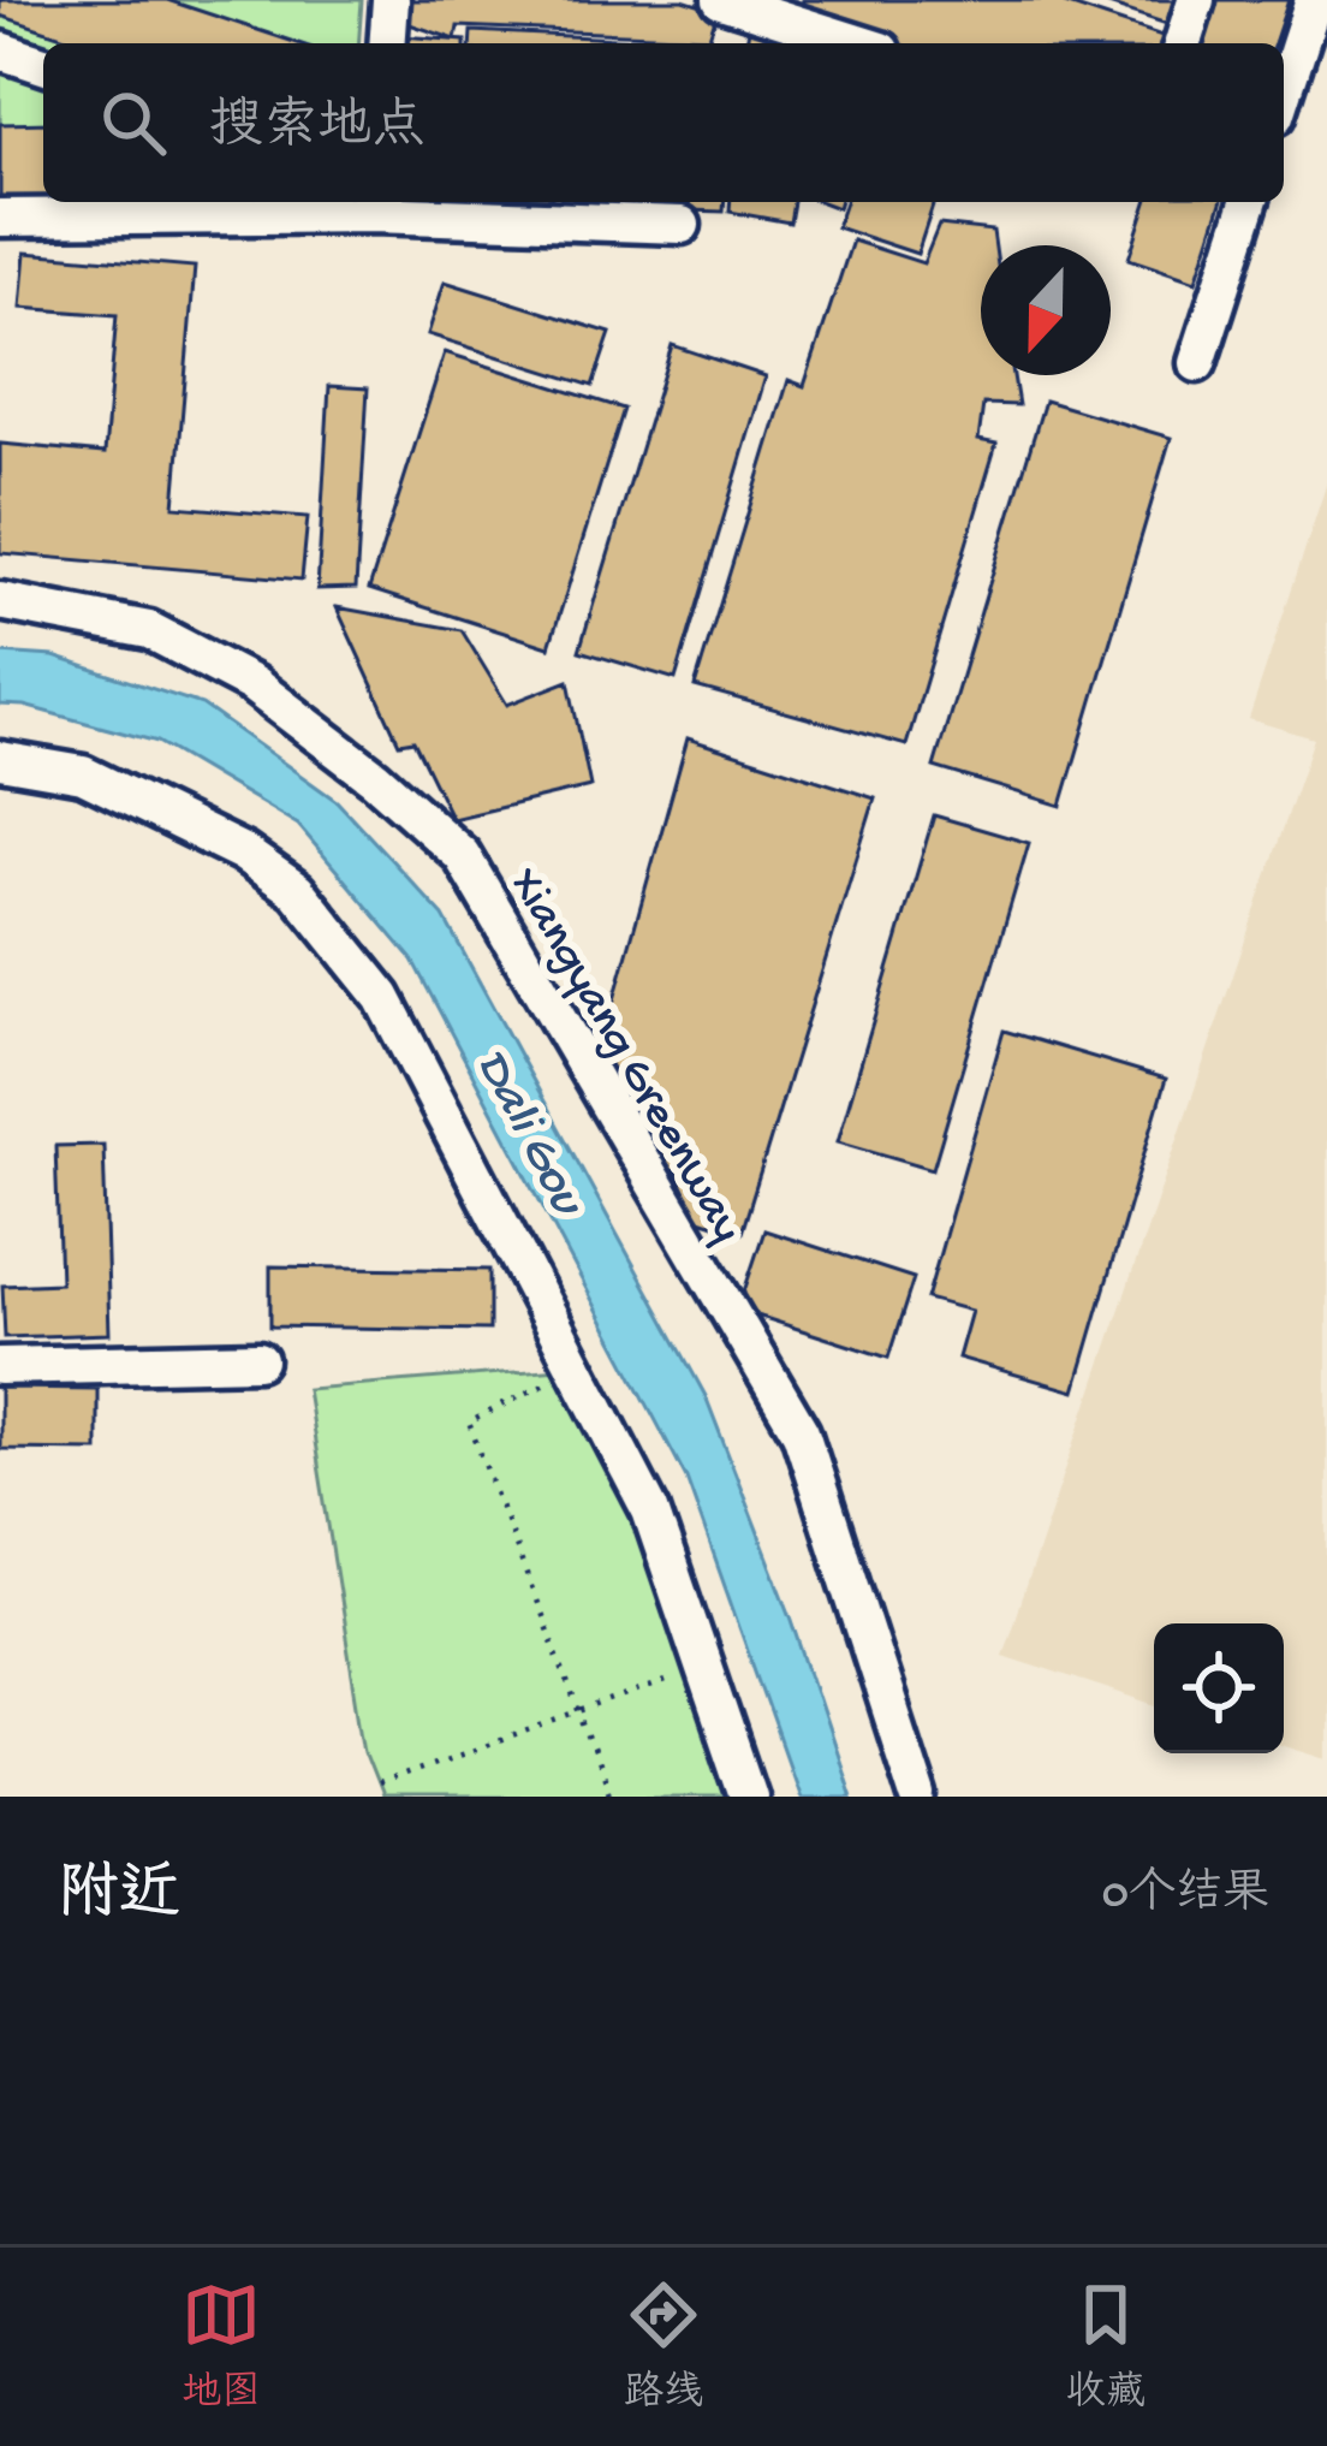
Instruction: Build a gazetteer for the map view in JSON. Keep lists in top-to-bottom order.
{
  "streets": {
    "street": ["Xiangyang Greenway"]
  },
  "water": ["Dali Gou"],
  "north": "bottom",
  "page": {
    "search": "搜索地点",
    "heading": ["附近", "0个结果"],
    "nav": ["地图", "路线", "收藏"]
  }
}
